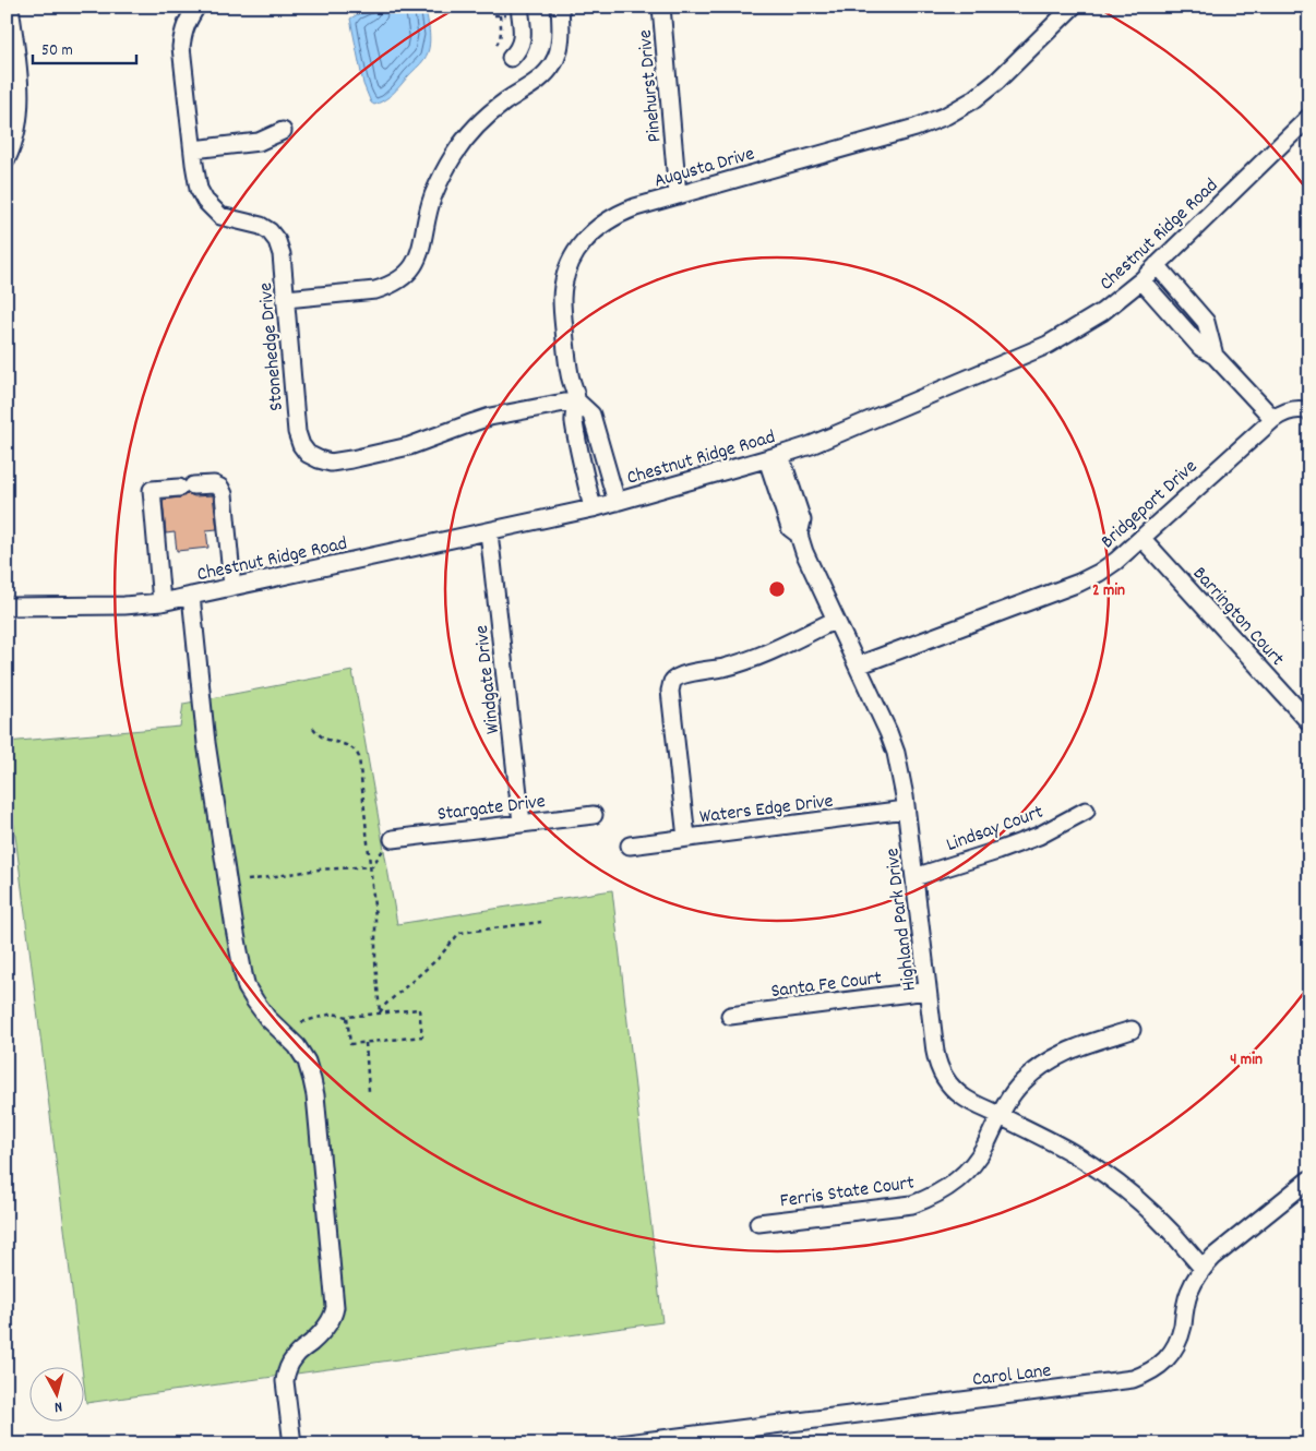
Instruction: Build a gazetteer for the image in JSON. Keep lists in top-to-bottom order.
{
  "streets": {
    "street": [
      "Pinehurst Drive",
      "Augusta Drive",
      "Chestnut Ridge Road",
      "Stonehedge Drive",
      "Bridgeport Drive",
      "Barrington Court",
      "Windgate Drive",
      "Stargate Drive",
      "Waters Edge Drive",
      "Lindsay Court",
      "Highland Park Drive",
      "Santa Fe Court",
      "Ferris State Court",
      "Carol Lane"
    ]
  },
  "crossings": [
    ["Pinehurst Drive", "Augusta Drive"],
    ["Augusta Drive", "Chestnut Ridge Road"],
    ["Augusta Drive", "Stonehedge Drive"],
    ["Chestnut Ridge Road", "Windgate Drive"],
    ["Chestnut Ridge Road", "Highland Park Drive"],
    ["Bridgeport Drive", "Barrington Court"],
    ["Bridgeport Drive", "Highland Park Drive"],
    ["Windgate Drive", "Stargate Drive"],
    ["Waters Edge Drive", "Highland Park Drive"],
    ["Lindsay Court", "Highland Park Drive"],
    ["Highland Park Drive", "Santa Fe Court"],
    ["Highland Park Drive", "Ferris State Court"],
    ["Highland Park Drive", "Carol Lane"]
  ],
  "scale_bar": "50 m",
  "north": "bottom",
  "rings": ["2 min", "4 min"]
}
